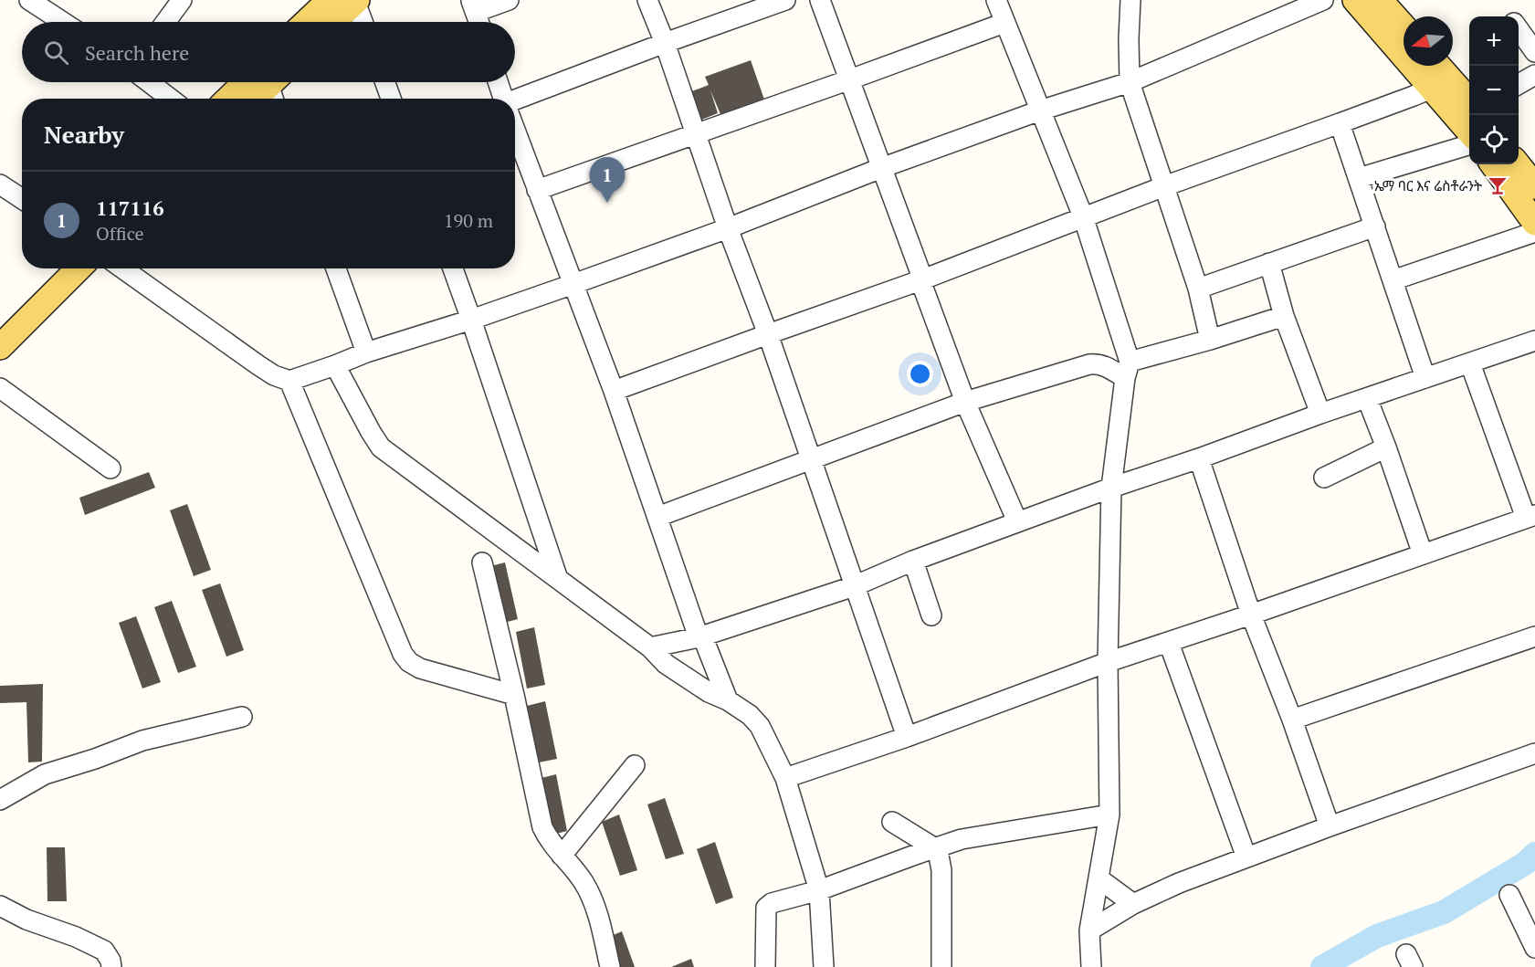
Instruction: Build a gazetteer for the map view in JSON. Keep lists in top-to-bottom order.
{
  "places": {
    "bar": ["ኤማ ባር እና ሬስቶራንት"]
  },
  "north": "left",
  "page": {
    "map_buttons": ["+", "−"],
    "search": "Search here",
    "heading": "Nearby",
    "pins": "1",
    "list": [
      {
        "mark": "1",
        "name": "117116",
        "note": "Office",
        "value": "190 m"
      }
    ]
  }
}
